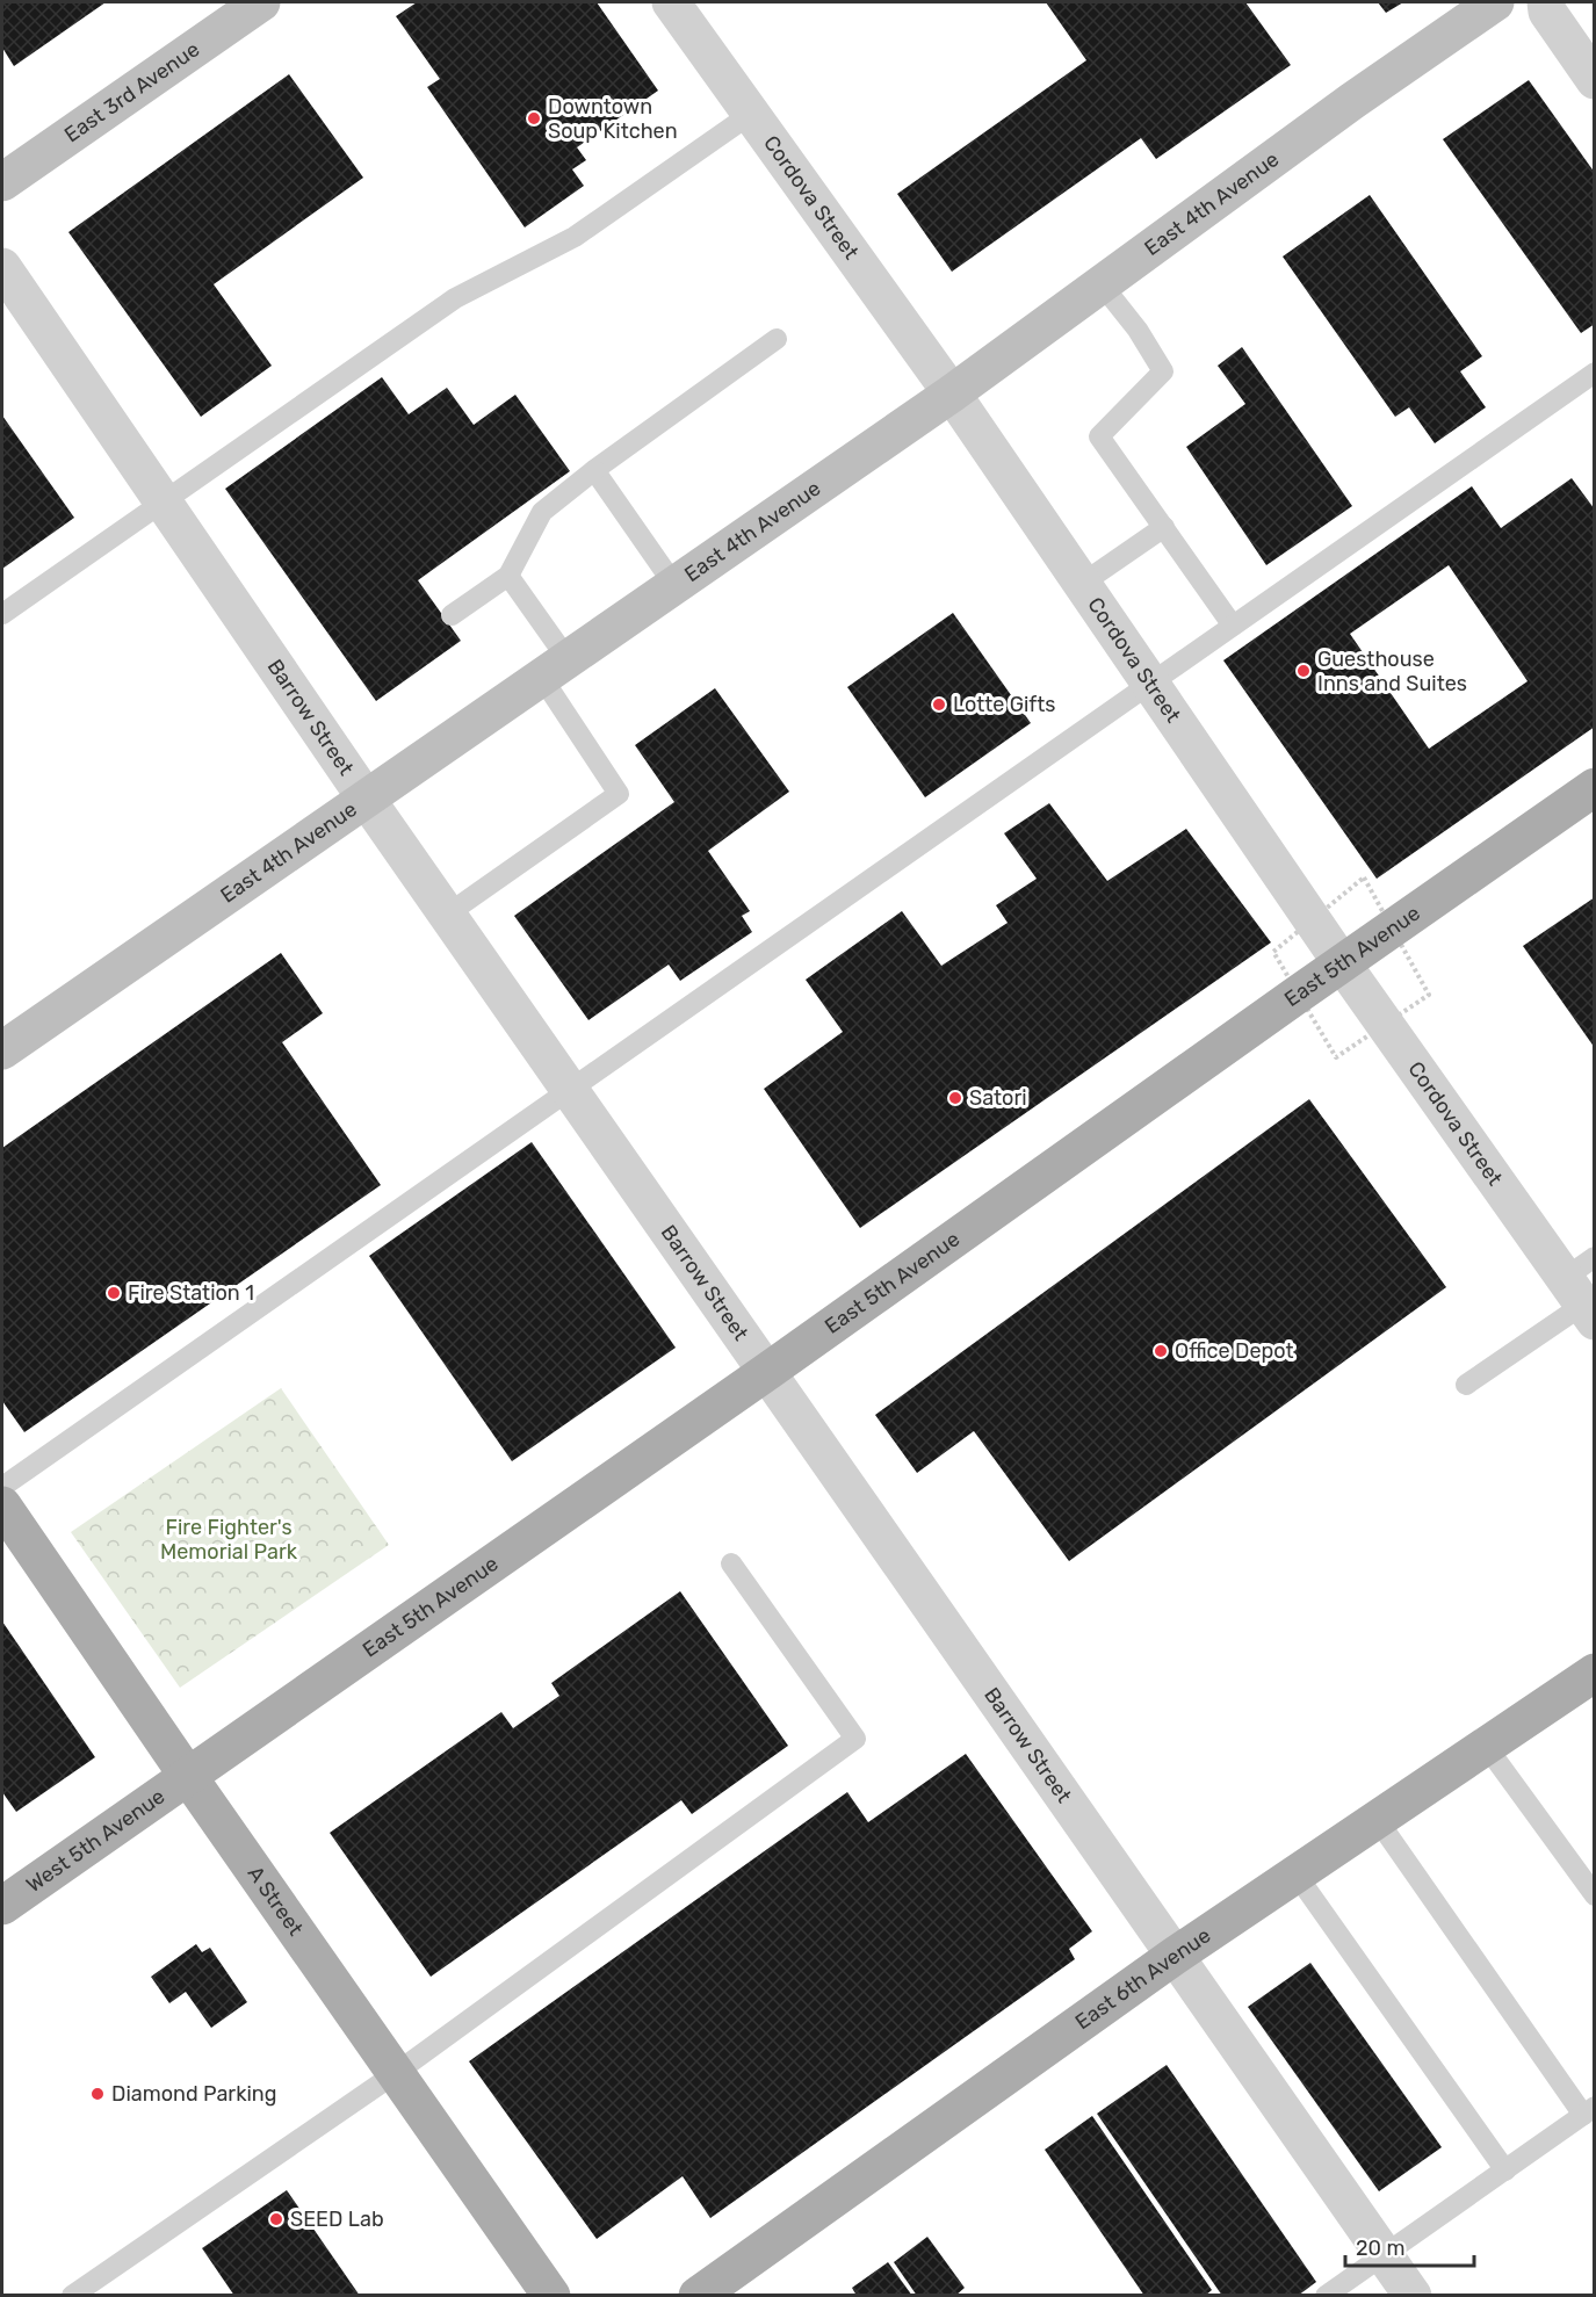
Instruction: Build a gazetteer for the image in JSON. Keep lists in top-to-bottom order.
{
  "streets": {
    "main road": [
      "East 3rd Avenue",
      "East 4th Avenue",
      "East 5th Avenue",
      "West 5th Avenue",
      "A Street",
      "East 6th Avenue"
    ],
    "street": ["Cordova Street", "Barrow Street"]
  },
  "crossings": [
    ["Cordova Street", "East 4th Avenue"],
    ["Cordova Street", "East 5th Avenue"],
    ["East 4th Avenue", "Barrow Street"],
    ["Barrow Street", "East 5th Avenue"],
    ["Barrow Street", "East 6th Avenue"],
    ["East 5th Avenue", "West 5th Avenue"],
    ["East 5th Avenue", "A Street"],
    ["West 5th Avenue", "A Street"]
  ],
  "parks": ["Fire Fighter's Memorial Park"],
  "places": [
    "Downtown Soup Kitchen",
    "Guesthouse Inns and Suites",
    "Lotte Gifts",
    "Satori",
    "Fire Station 1",
    "Office Depot",
    "Diamond Parking",
    "SEED Lab"
  ],
  "scale_bar": "20 m"
}
